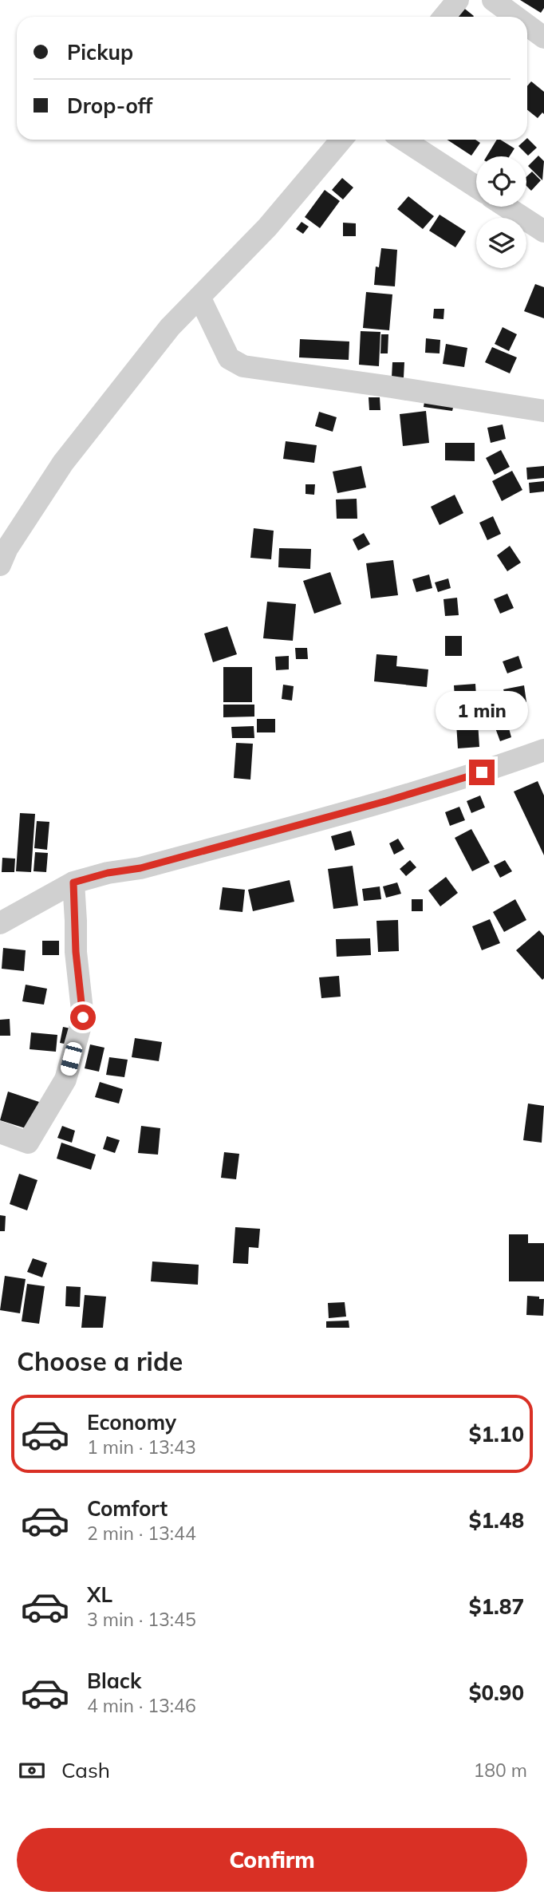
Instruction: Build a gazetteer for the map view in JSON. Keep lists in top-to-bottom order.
{
  "page": {
    "banner": ["Pickup", "Drop-off"],
    "bubble": "1 min",
    "heading": "Choose a ride",
    "list": [
      {
        "name": "Economy",
        "note": "1 min · 13:43",
        "value": "$1.10"
      },
      {
        "name": "Comfort",
        "note": "2 min · 13:44",
        "value": "$1.48"
      },
      {
        "name": "XL",
        "note": "3 min · 13:45",
        "value": "$1.87"
      },
      {
        "name": "Black",
        "note": "4 min · 13:46",
        "value": "$0.90"
      }
    ],
    "pay": ["Cash", "180 m"],
    "buttons": "Confirm"
  }
}
